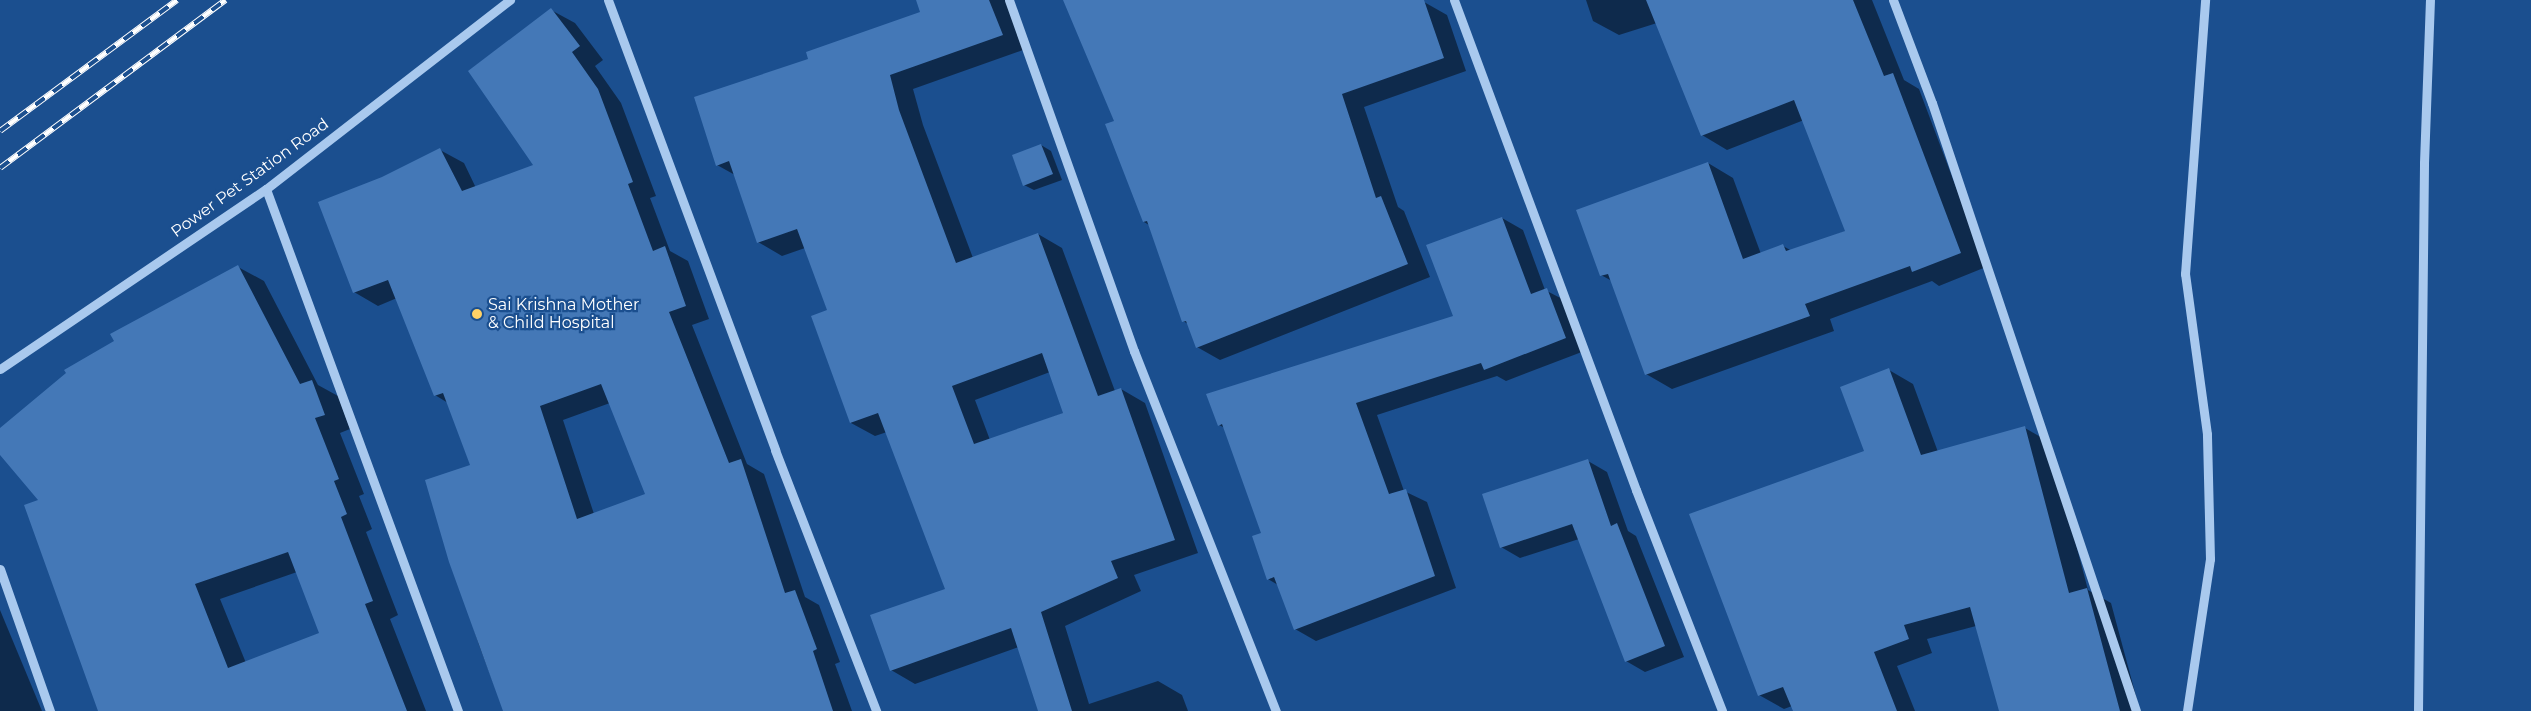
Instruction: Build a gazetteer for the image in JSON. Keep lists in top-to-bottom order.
{
  "streets": {
    "street": ["Power Pet Station Road"]
  },
  "places": ["Sai Krishna Mother & Child Hospital"]
}
